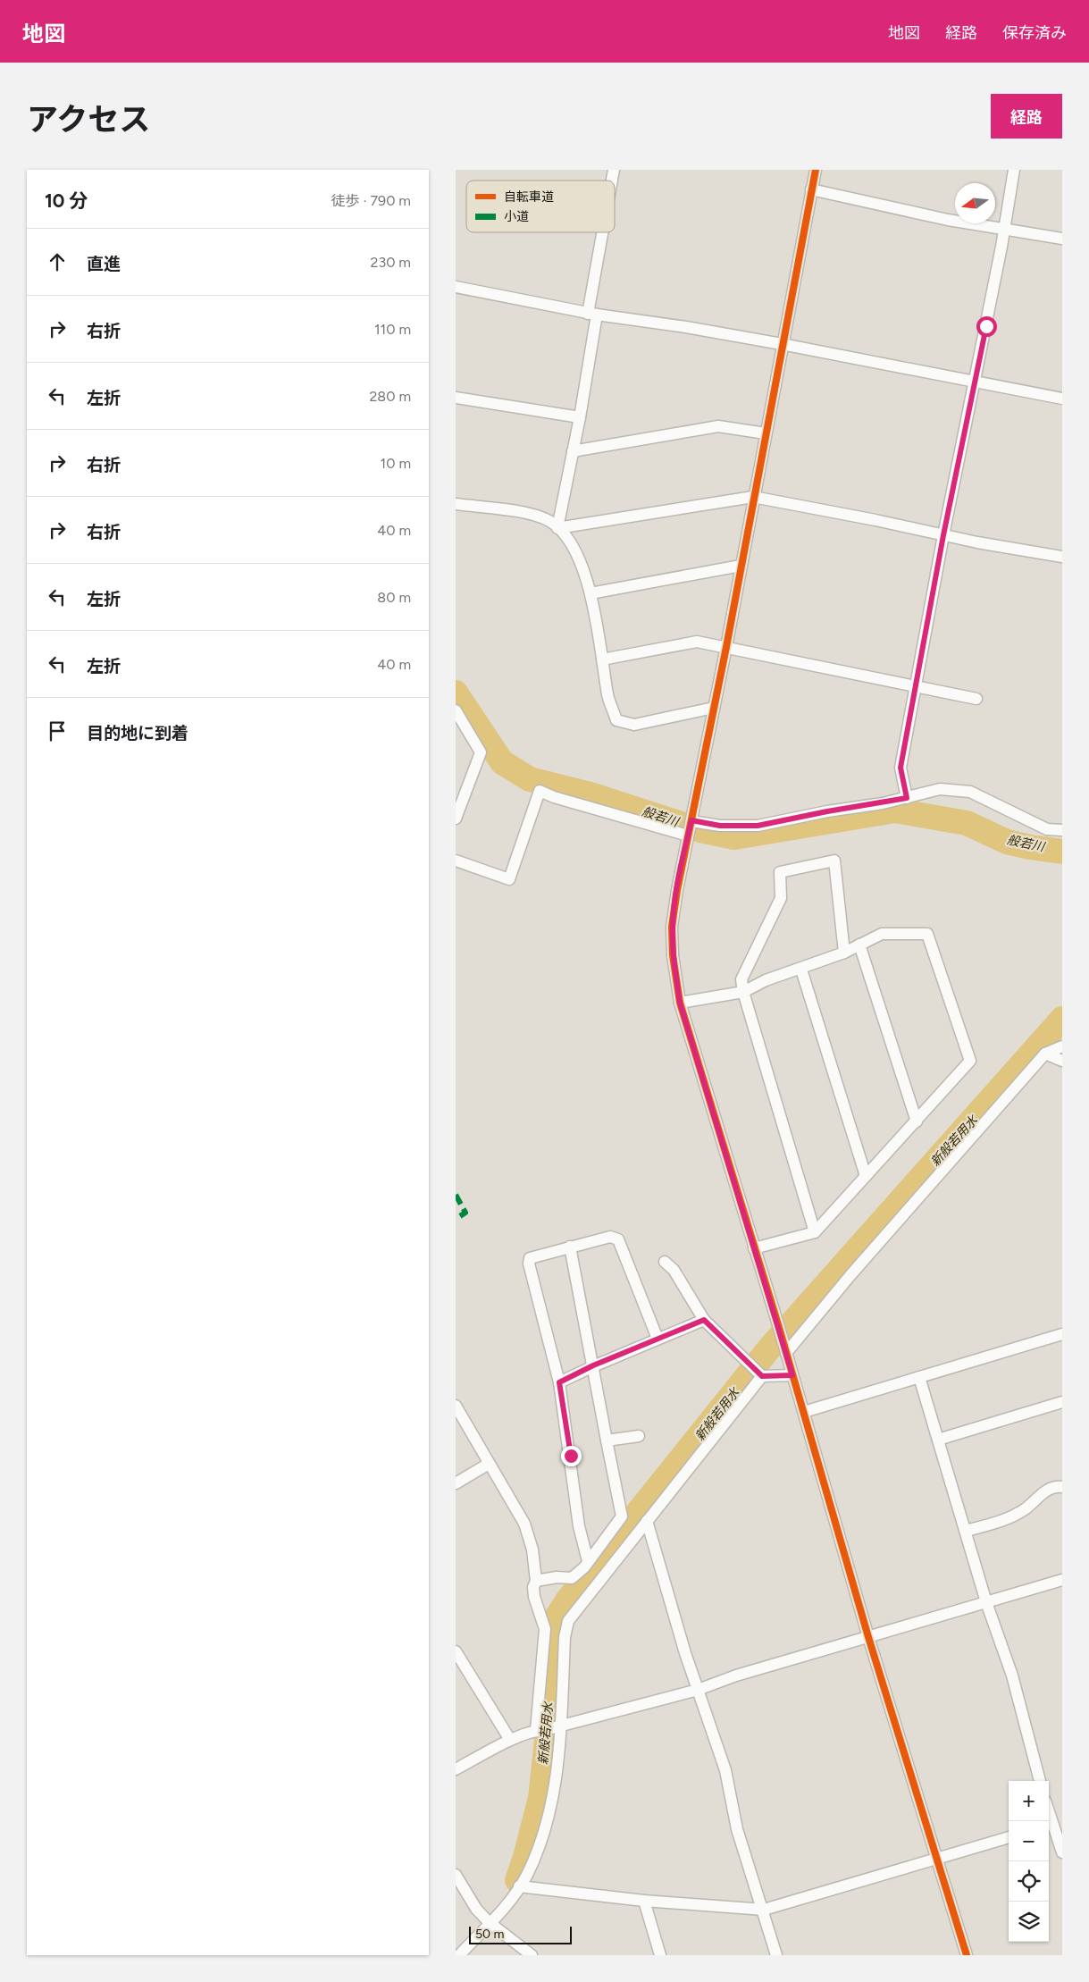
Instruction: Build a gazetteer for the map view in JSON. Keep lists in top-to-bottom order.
{
  "water": ["般若川", "新般若用水"],
  "legend": ["自転車道", "小道"],
  "scale_bar": "50 m",
  "north": "left",
  "page": {
    "header": "地図",
    "nav": ["地図", "経路", "保存済み"],
    "title": "アクセス",
    "buttons": "経路",
    "heading": ["10 分", "徒歩 · 790 m"],
    "list": [
      ["直進", "230 m"],
      ["右折", "110 m"],
      ["左折", "280 m"],
      ["右折", "10 m"],
      ["右折", "40 m"],
      ["左折", "80 m"],
      ["左折", "40 m"],
      "目的地に到着"
    ],
    "map_buttons": ["+", "−"],
    "scale": "50 m"
  }
}
